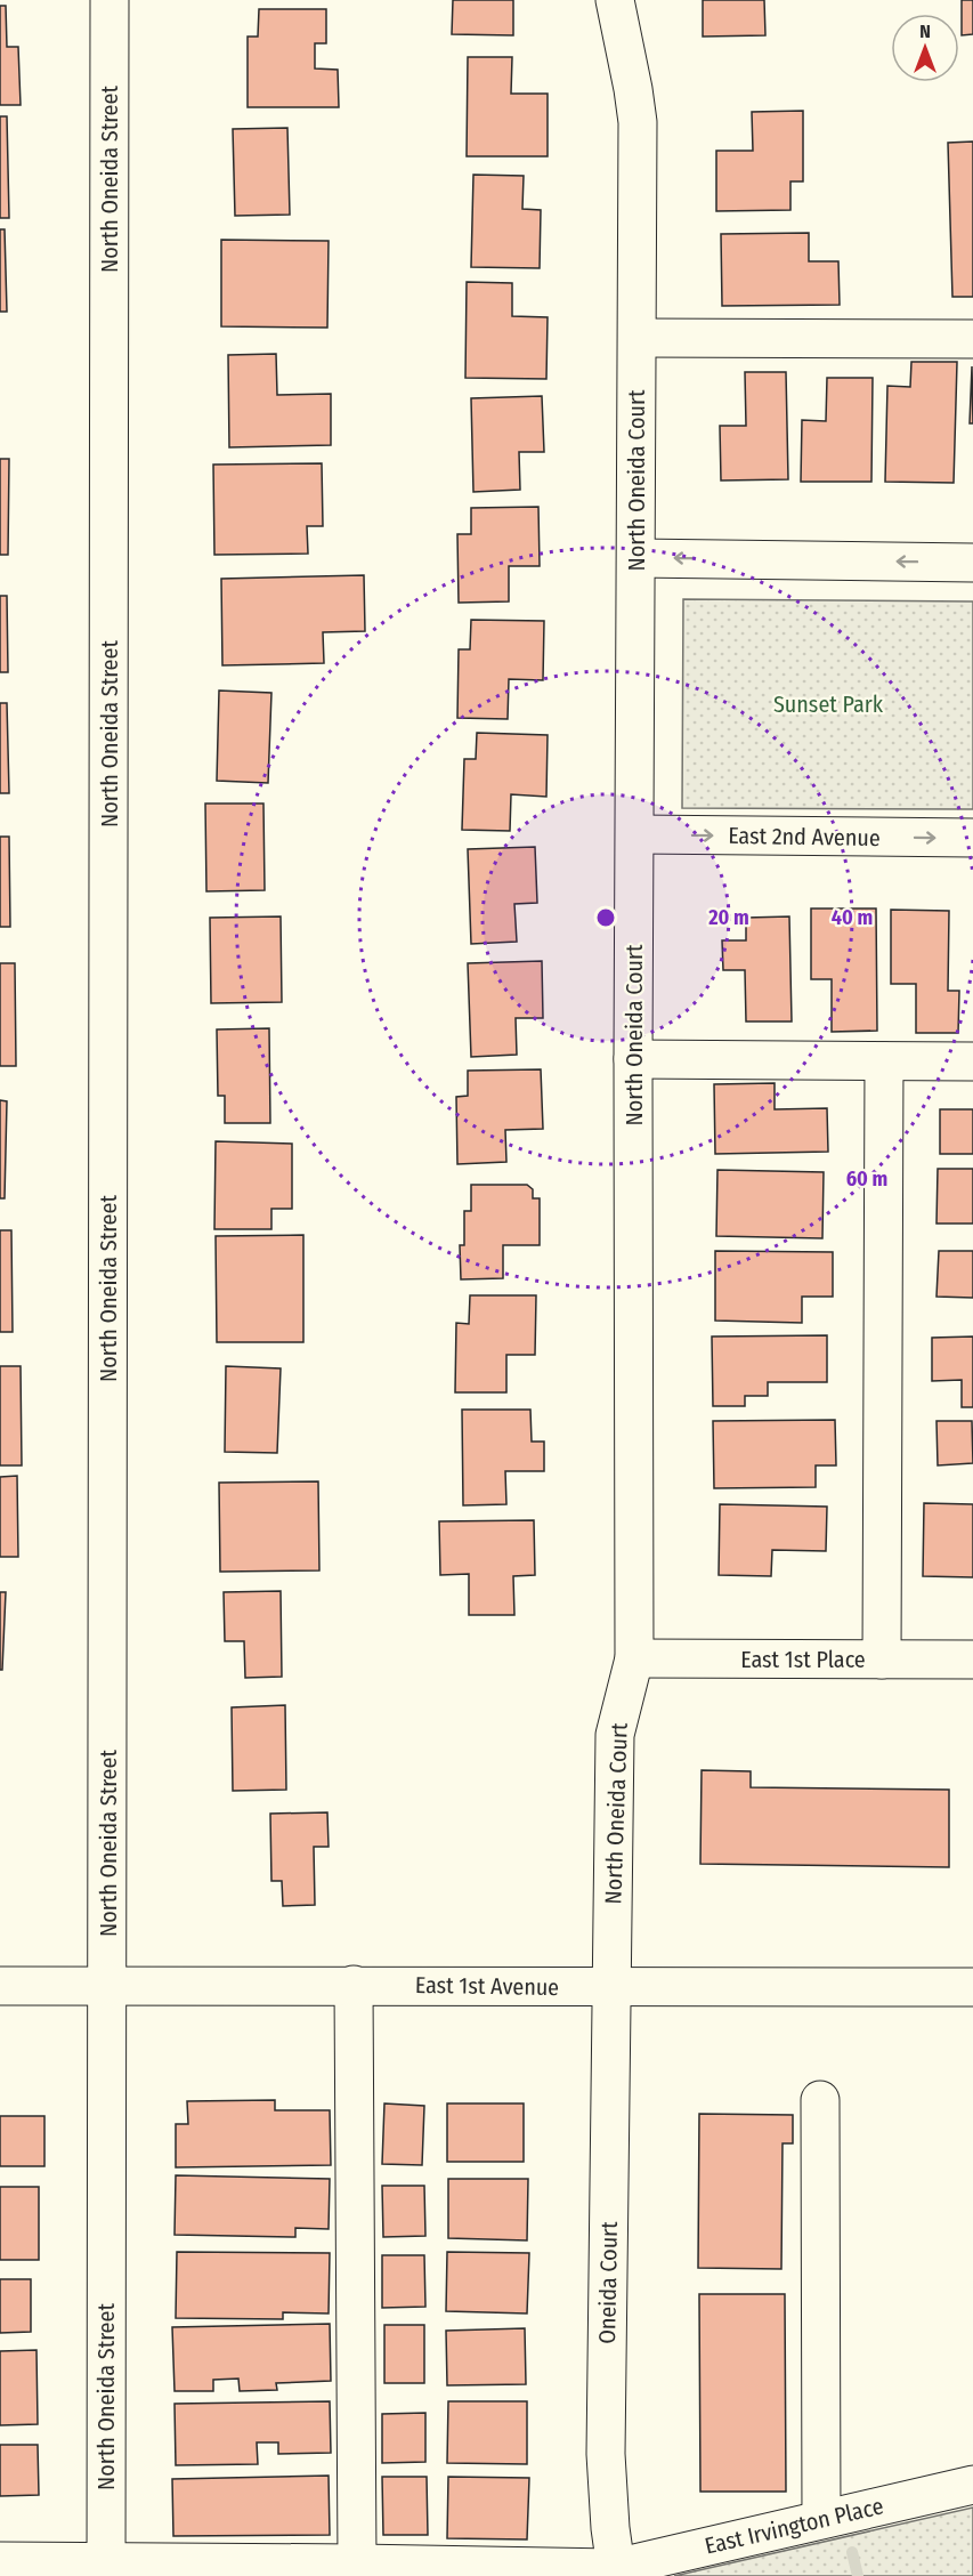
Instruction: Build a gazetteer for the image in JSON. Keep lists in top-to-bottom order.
{
  "streets": {
    "street": [
      "North Oneida Street",
      "North Oneida Court",
      "East 2nd Avenue",
      "East 1st Place",
      "East 1st Avenue",
      "Oneida Court",
      "East Irvington Place"
    ]
  },
  "crossings": [
    ["North Oneida Street", "East 1st Avenue"],
    ["North Oneida Street", "East Irvington Place"],
    ["North Oneida Court", "East 2nd Avenue"],
    ["North Oneida Court", "East 1st Place"],
    ["North Oneida Court", "East 1st Avenue"],
    ["North Oneida Court", "Oneida Court"],
    ["East 1st Avenue", "Oneida Court"],
    ["Oneida Court", "East Irvington Place"]
  ],
  "parks": ["Sunset Park"],
  "north": "top",
  "rings": ["20 m", "40 m", "60 m"]
}
